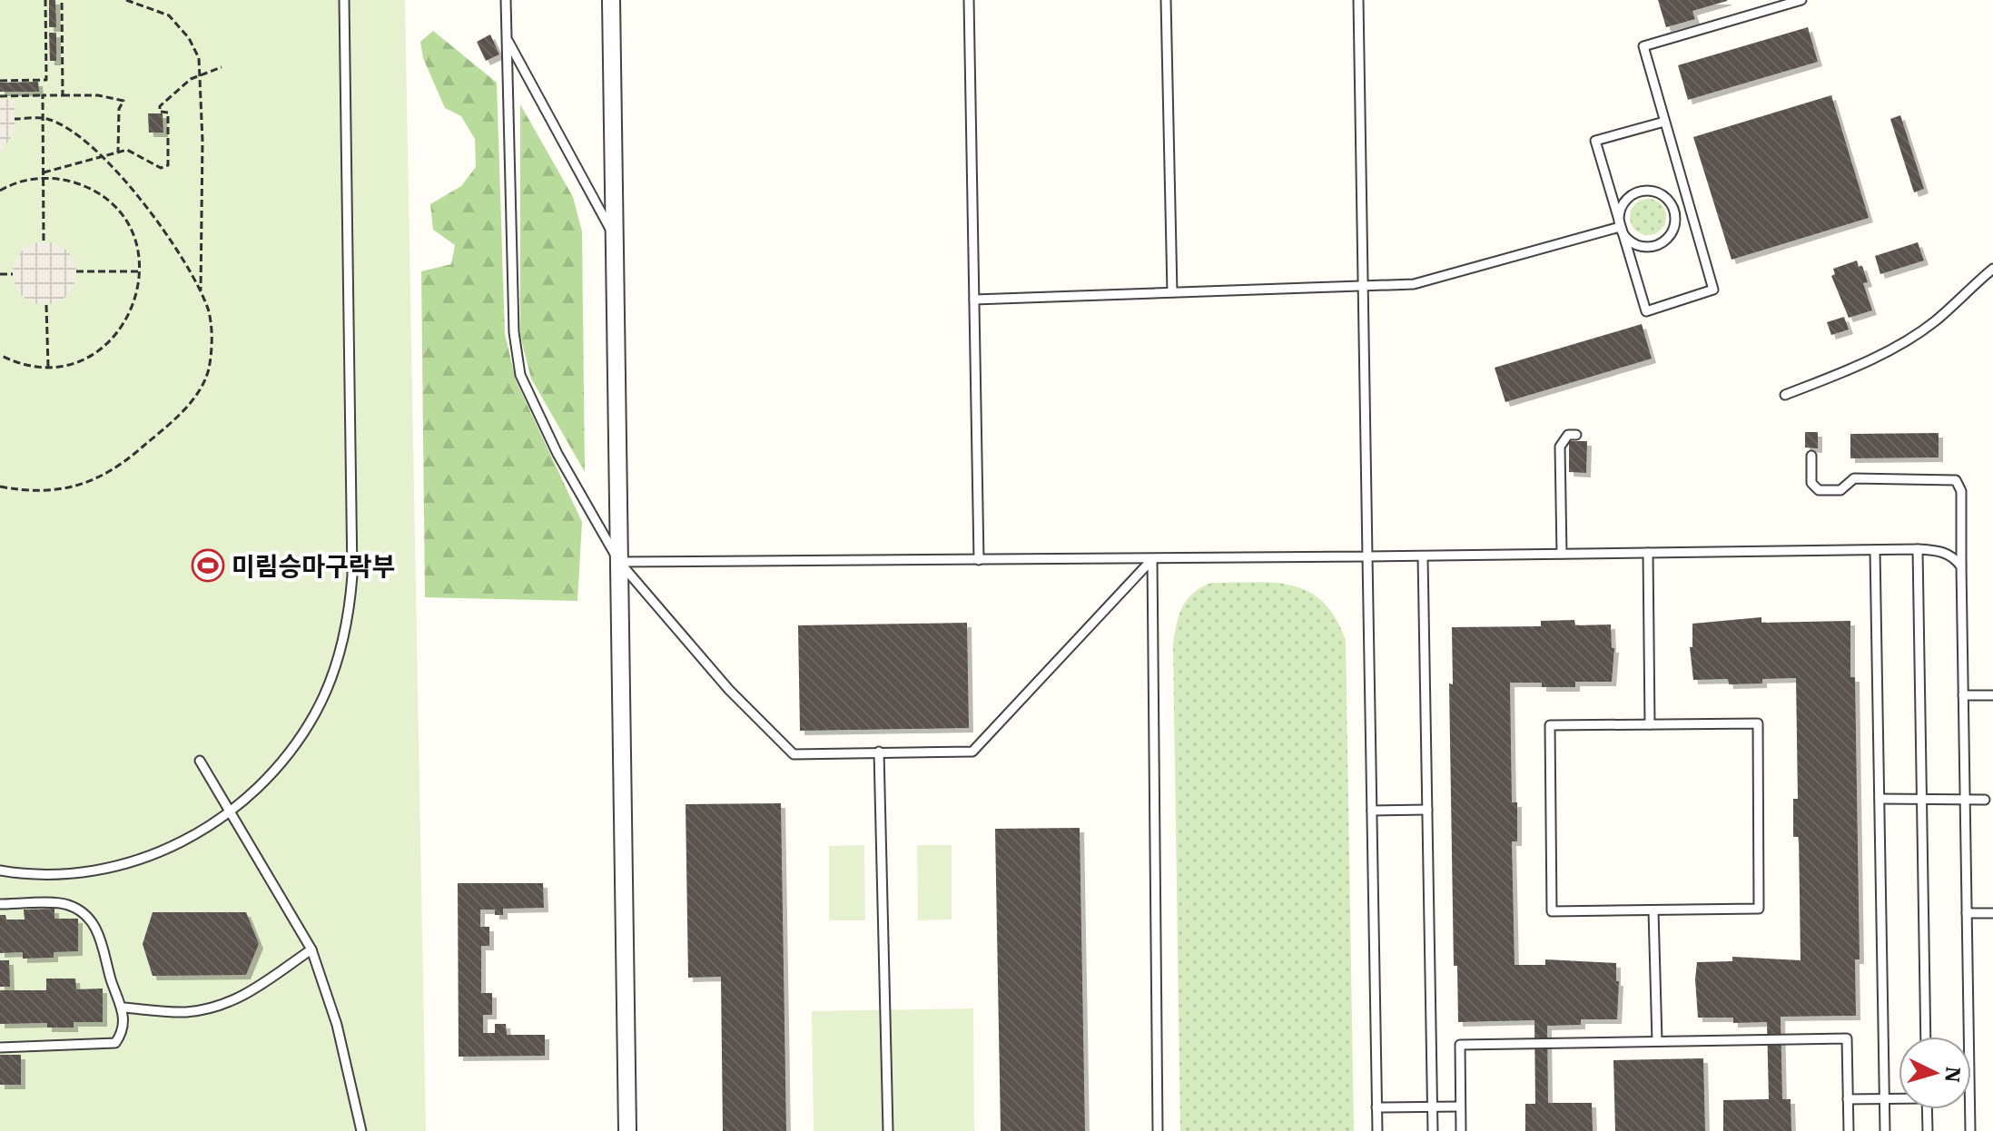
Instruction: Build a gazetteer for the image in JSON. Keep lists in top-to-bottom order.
{
  "places": {
    "sports": ["미림승마구락부"]
  },
  "north": "right"
}
